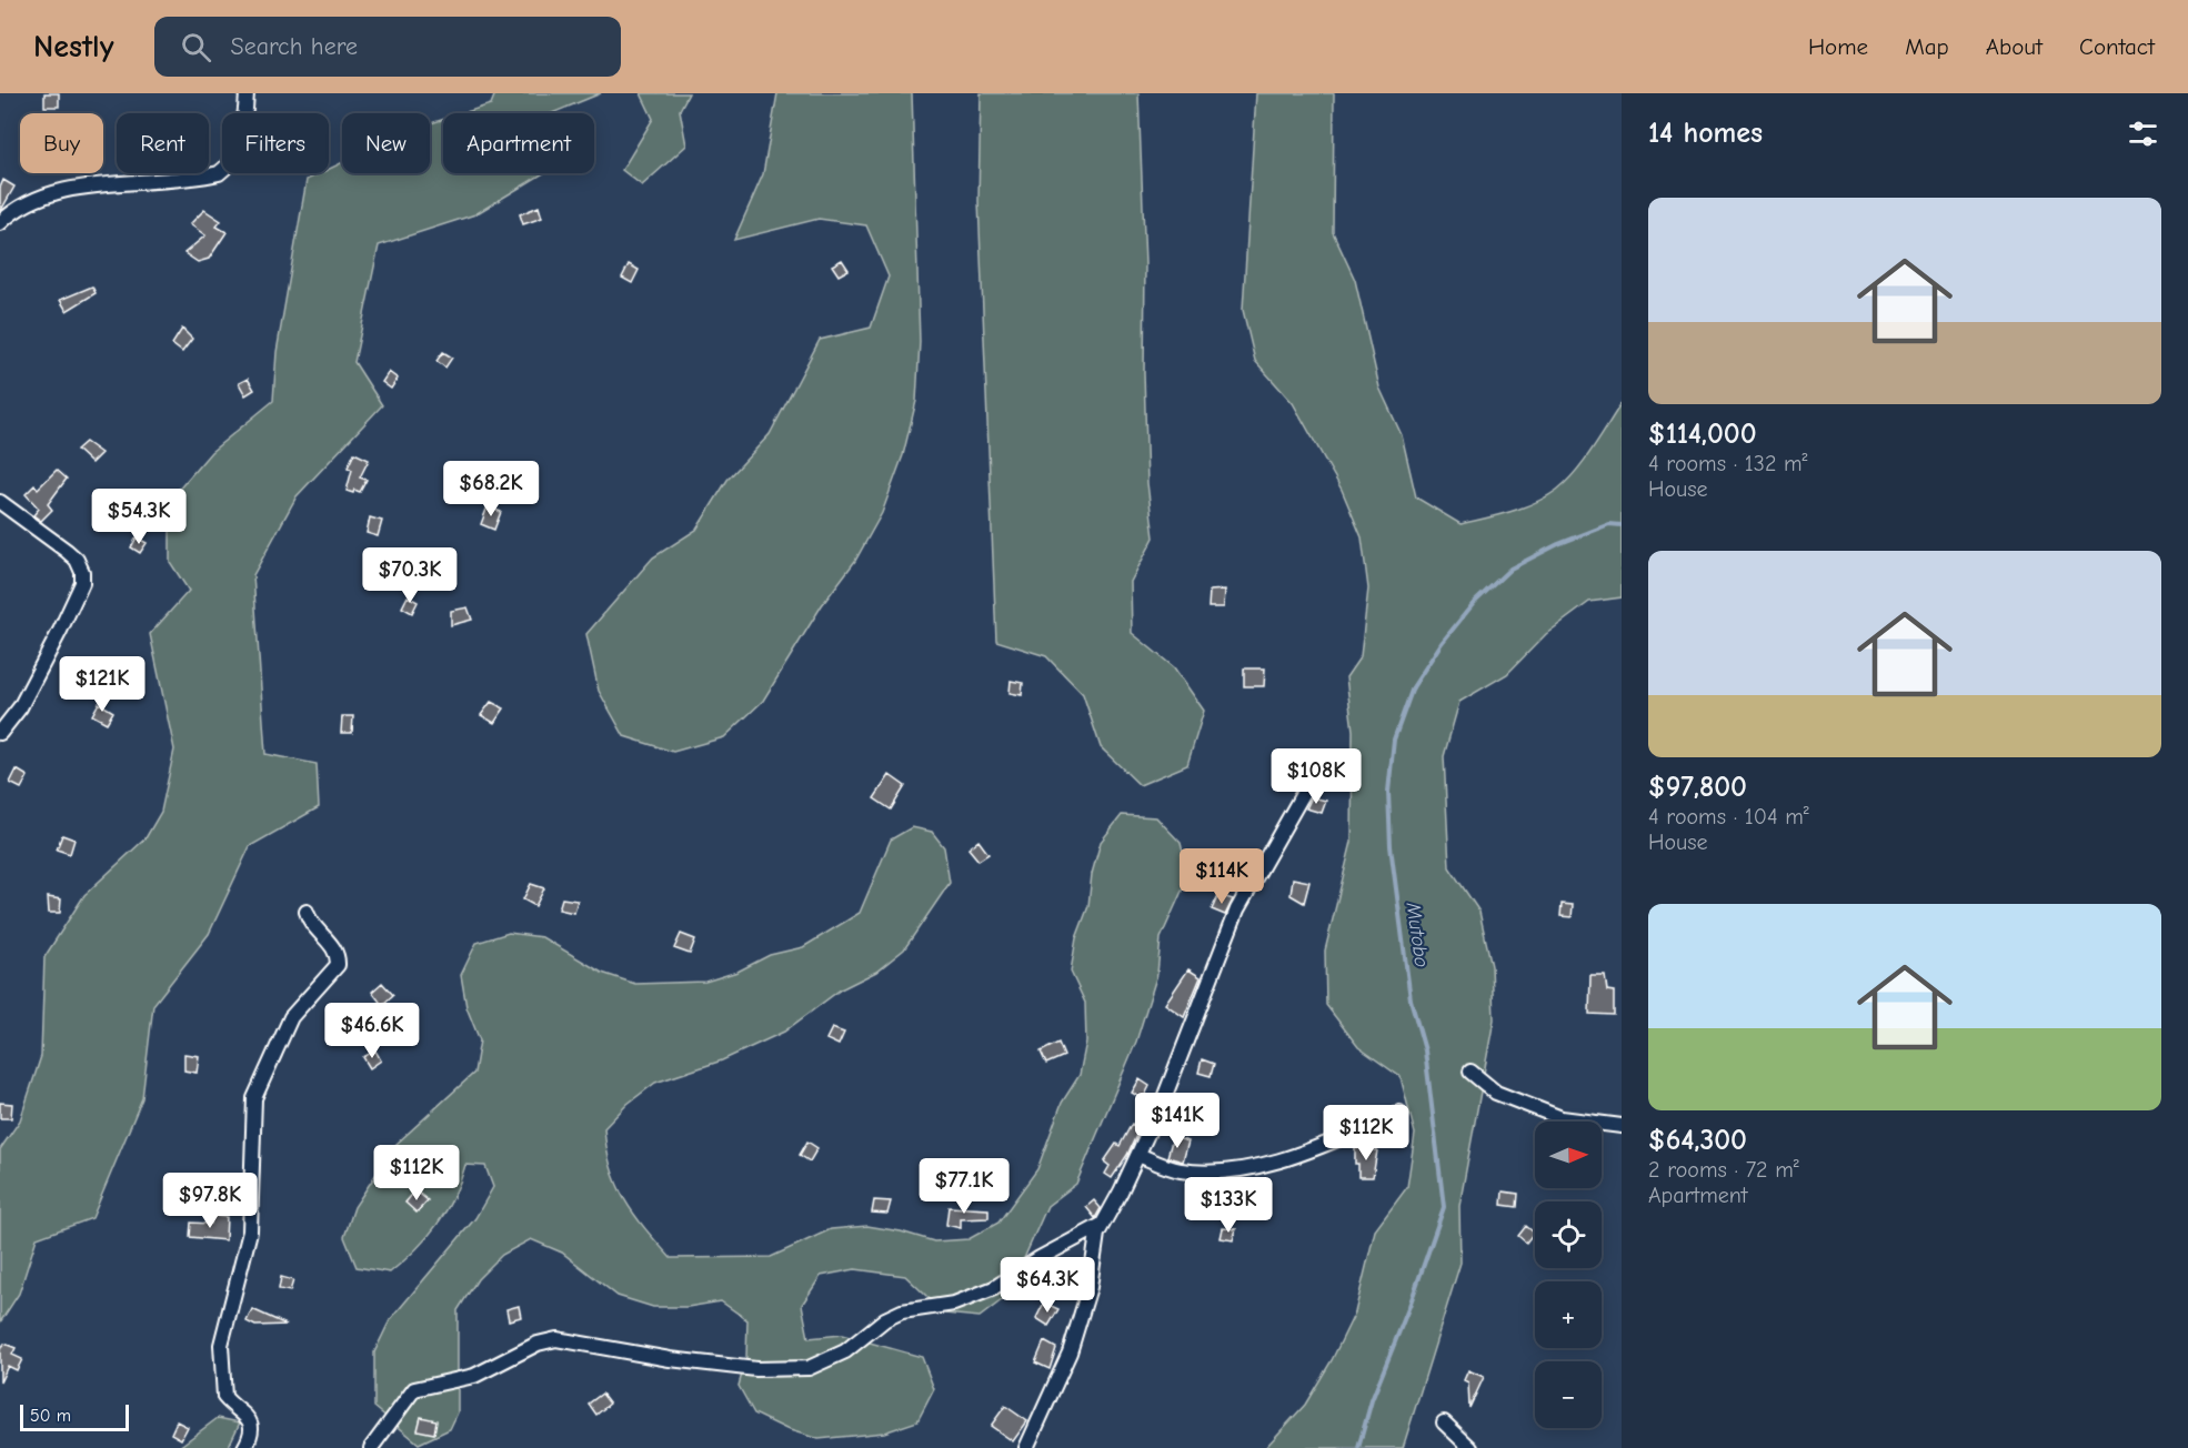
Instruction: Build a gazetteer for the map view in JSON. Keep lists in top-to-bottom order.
{
  "water": ["Mutobo"],
  "scale_bar": "50 m",
  "north": "right",
  "page": {
    "header": "Nestly",
    "search": "Search here",
    "nav": [
      "Home",
      "Map",
      "About",
      "Contact"
    ],
    "heading": "14 homes",
    "chip": [
      "Buy",
      "Rent",
      "Filters",
      "New",
      "Apartment"
    ],
    "list": [
      {
        "name": "$114,000",
        "note": "4 rooms · 132 m² · House"
      },
      {
        "name": "$97,800",
        "note": "4 rooms · 104 m² · House"
      },
      {
        "name": "$64,300",
        "note": "2 rooms · 72 m² · Apartment"
      }
    ],
    "price": [
      "$68.2K",
      "$54.3K",
      "$70.3K",
      "$121K",
      "$108K",
      "$114K",
      "$46.6K",
      "$141K",
      "$112K",
      "$112K",
      "$77.1K",
      "$97.8K",
      "$133K",
      "$64.3K"
    ],
    "map_buttons": ["+", "−"],
    "scale": "50 m"
  }
}
